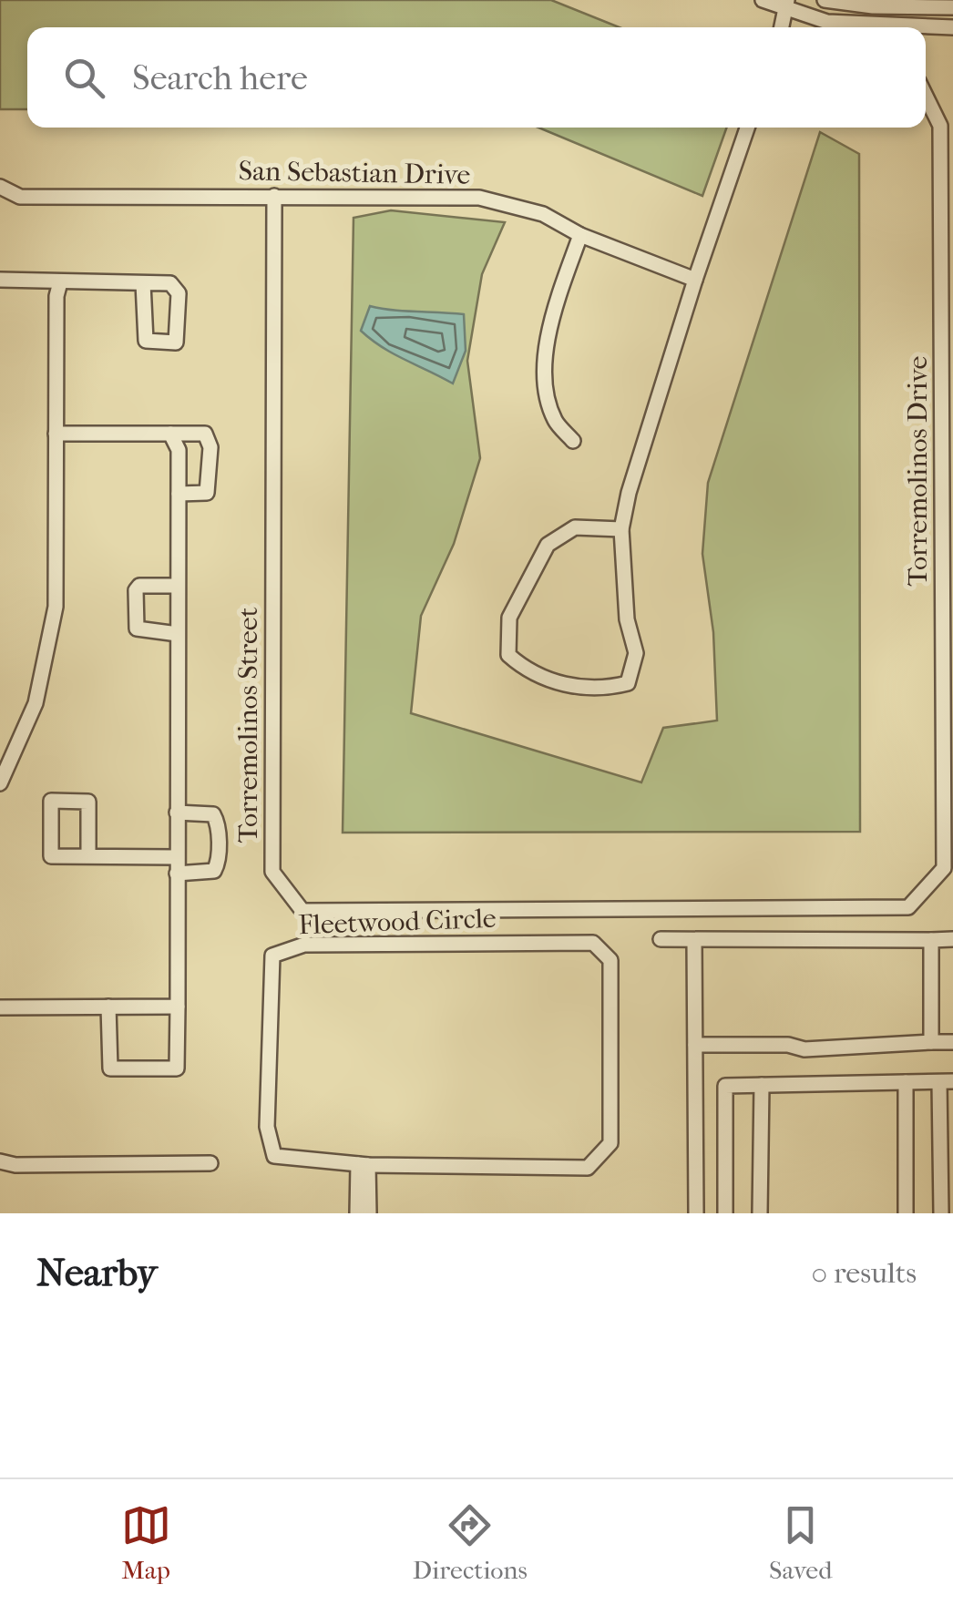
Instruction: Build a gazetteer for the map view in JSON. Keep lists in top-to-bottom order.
{
  "streets": {
    "street": [
      "San Sebastian Drive",
      "Torremolinos Drive",
      "Torremolinos Street",
      "Fleetwood Circle"
    ]
  },
  "crossings": [
    ["San Sebastian Drive", "Torremolinos Street"],
    ["Torremolinos Drive", "Torremolinos Street"]
  ],
  "page": {
    "search": "Search here",
    "heading": ["Nearby", "0 results"],
    "nav": ["Map", "Directions", "Saved"]
  }
}
